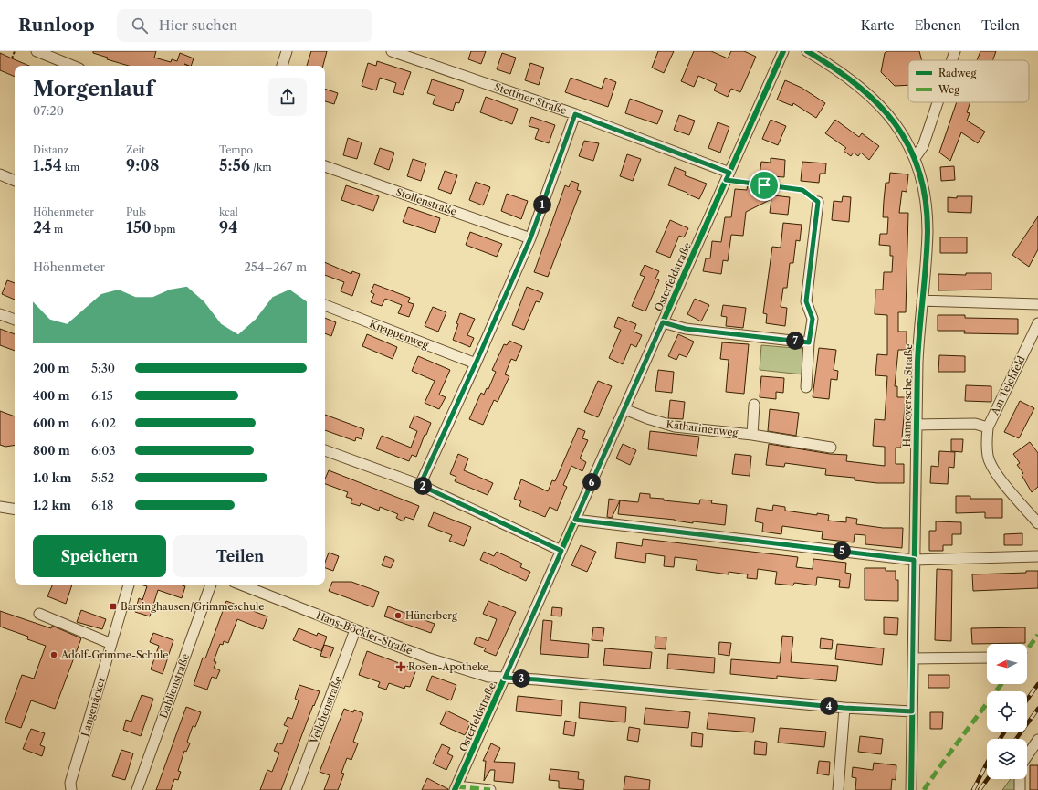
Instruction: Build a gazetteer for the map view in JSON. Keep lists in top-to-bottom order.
{
  "streets": {
    "street": [
      "Stettiner Straße",
      "Stollenstraße",
      "Osterfeldstraße",
      "Knappenweg",
      "Am Teichfeld",
      "Hannoversche Straße",
      "Katharinenweg",
      "Hans-Böckler-Straße",
      "Dahlienstraße",
      "Langenäcker",
      "Veilchenstraße"
    ]
  },
  "crossings": [
    ["Stettiner Straße", "Osterfeldstraße"],
    ["Osterfeldstraße", "Katharinenweg"],
    ["Osterfeldstraße", "Hans-Böckler-Straße"],
    ["Hannoversche Straße", "Hans-Böckler-Straße"],
    ["Hans-Böckler-Straße", "Veilchenstraße"]
  ],
  "places": {
    "transit": ["Barsinghausen/Grimmeschule"],
    "other": ["Hünerberg", "Adolf-Grimme-Schule"],
    "health": ["Rosen-Apotheke"]
  },
  "legend": ["Radweg", "Weg"],
  "north": "left",
  "page": {
    "header": "Runloop",
    "search": "Hier suchen",
    "nav": ["Karte", "Ebenen", "Teilen"],
    "heading": ["Morgenlauf", "07:20"],
    "stats": [
      ["Distanz", "1.54 km"],
      ["Zeit", "9:08"],
      ["Tempo", "5:56 /km"],
      ["Höhenmeter", "24 m"],
      ["Puls", "150 bpm"],
      ["kcal", "94"]
    ],
    "pins": [
      "1",
      "7",
      "6",
      "2",
      "5",
      "3",
      "4"
    ],
    "chart": ["Höhenmeter", "254–267 m"],
    "list": [
      {
        "name": "200 m",
        "note": "5:30"
      },
      {
        "name": "400 m",
        "note": "6:15"
      },
      {
        "name": "600 m",
        "note": "6:02"
      },
      {
        "name": "800 m",
        "note": "6:03"
      },
      {
        "name": "1.0 km",
        "note": "5:52"
      },
      {
        "name": "1.2 km",
        "note": "6:18"
      }
    ],
    "buttons": ["Speichern", "Teilen"]
  }
}
